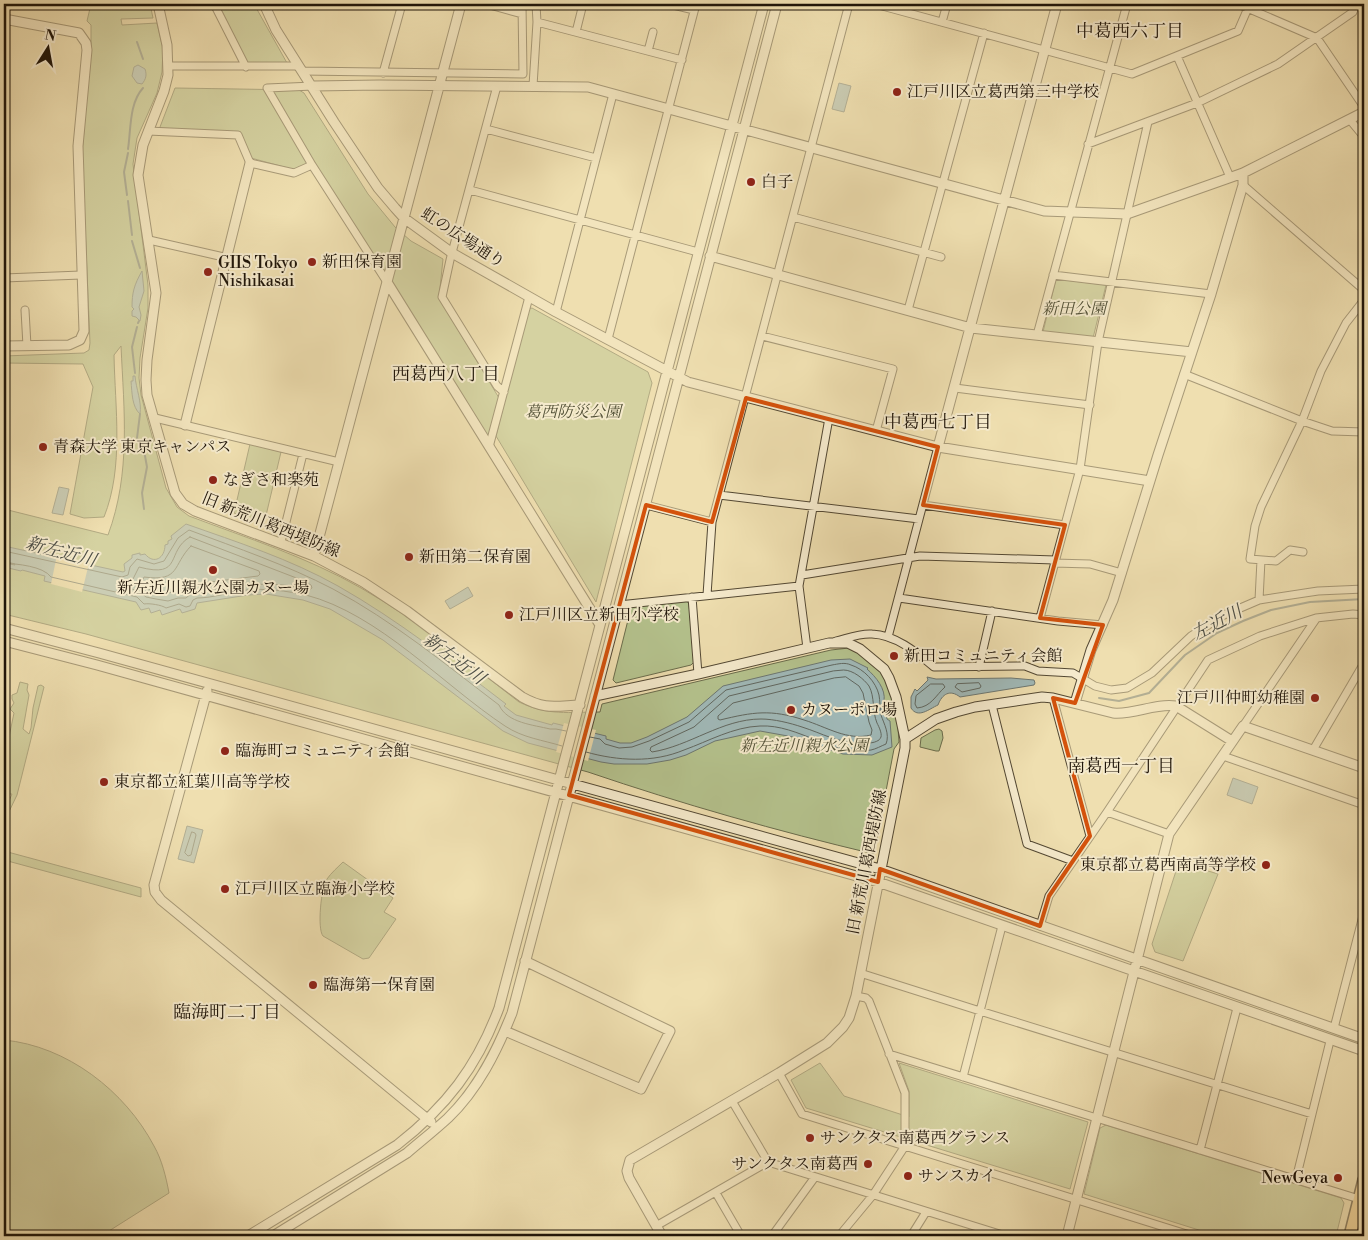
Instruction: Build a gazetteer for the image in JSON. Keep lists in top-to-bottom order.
{
  "streets": {
    "street": ["虹の広場通り", "旧 新荒川葛西堤防線"]
  },
  "districts": [
    "中葛西六丁目",
    "西葛西八丁目",
    "中葛西七丁目",
    "南葛西一丁目",
    "臨海町二丁目"
  ],
  "water": ["新左近川", "左近川"],
  "parks": ["新田公園", "葛西防災公園", "新左近川親水公園"],
  "places": [
    "江戸川区立葛西第三中学校",
    "白子",
    "新田保育園",
    "GIIS Tokyo Nishikasai",
    "青森大学 東京キャンパス",
    "なぎさ和楽苑",
    "新田第二保育園",
    "新左近川親水公園カヌー場",
    "江戸川区立新田小学校",
    "新田コミュニティ会館",
    "江戸川仲町幼稚園",
    "カヌーポロ場",
    "臨海町コミュニティ会館",
    "東京都立紅葉川高等学校",
    "東京都立葛西南高等学校",
    "江戸川区立臨海小学校",
    "臨海第一保育園",
    "サンクタス南葛西グランス",
    "サンクタス南葛西",
    "サンスカイ",
    "NewGeya"
  ],
  "north": "top"
}
